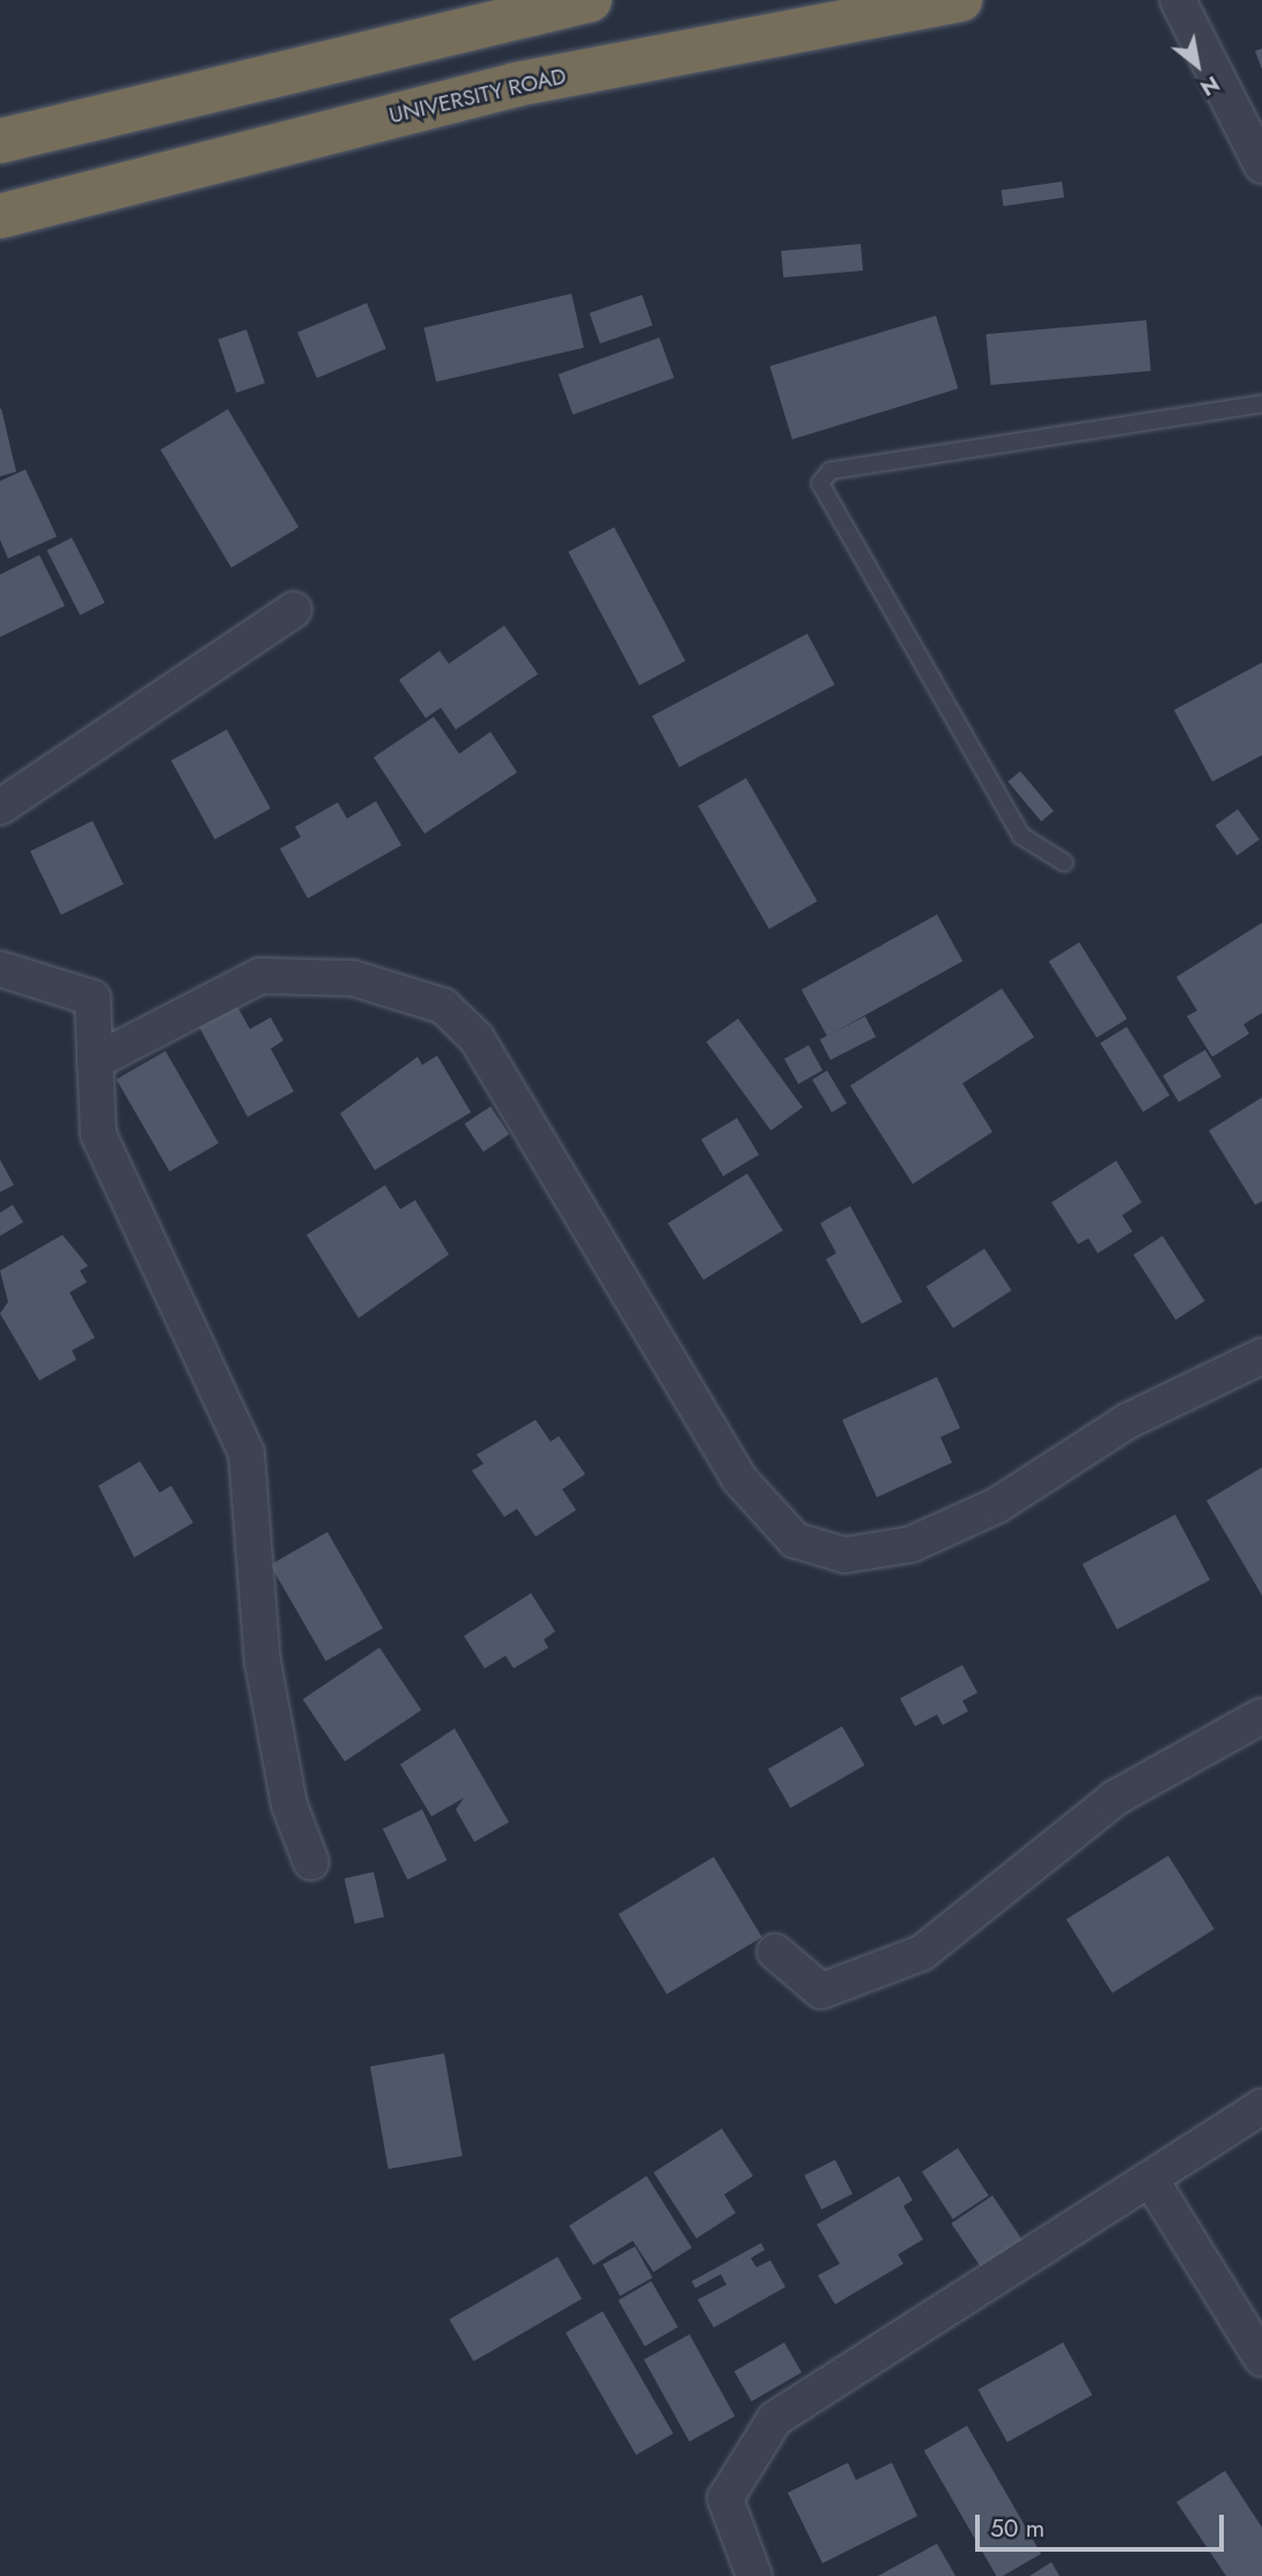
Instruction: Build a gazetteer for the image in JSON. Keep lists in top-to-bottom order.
{
  "streets": {
    "highway": ["UNIVERSITY ROAD"]
  },
  "scale_bar": "50 m",
  "north": "bottom right"
}
